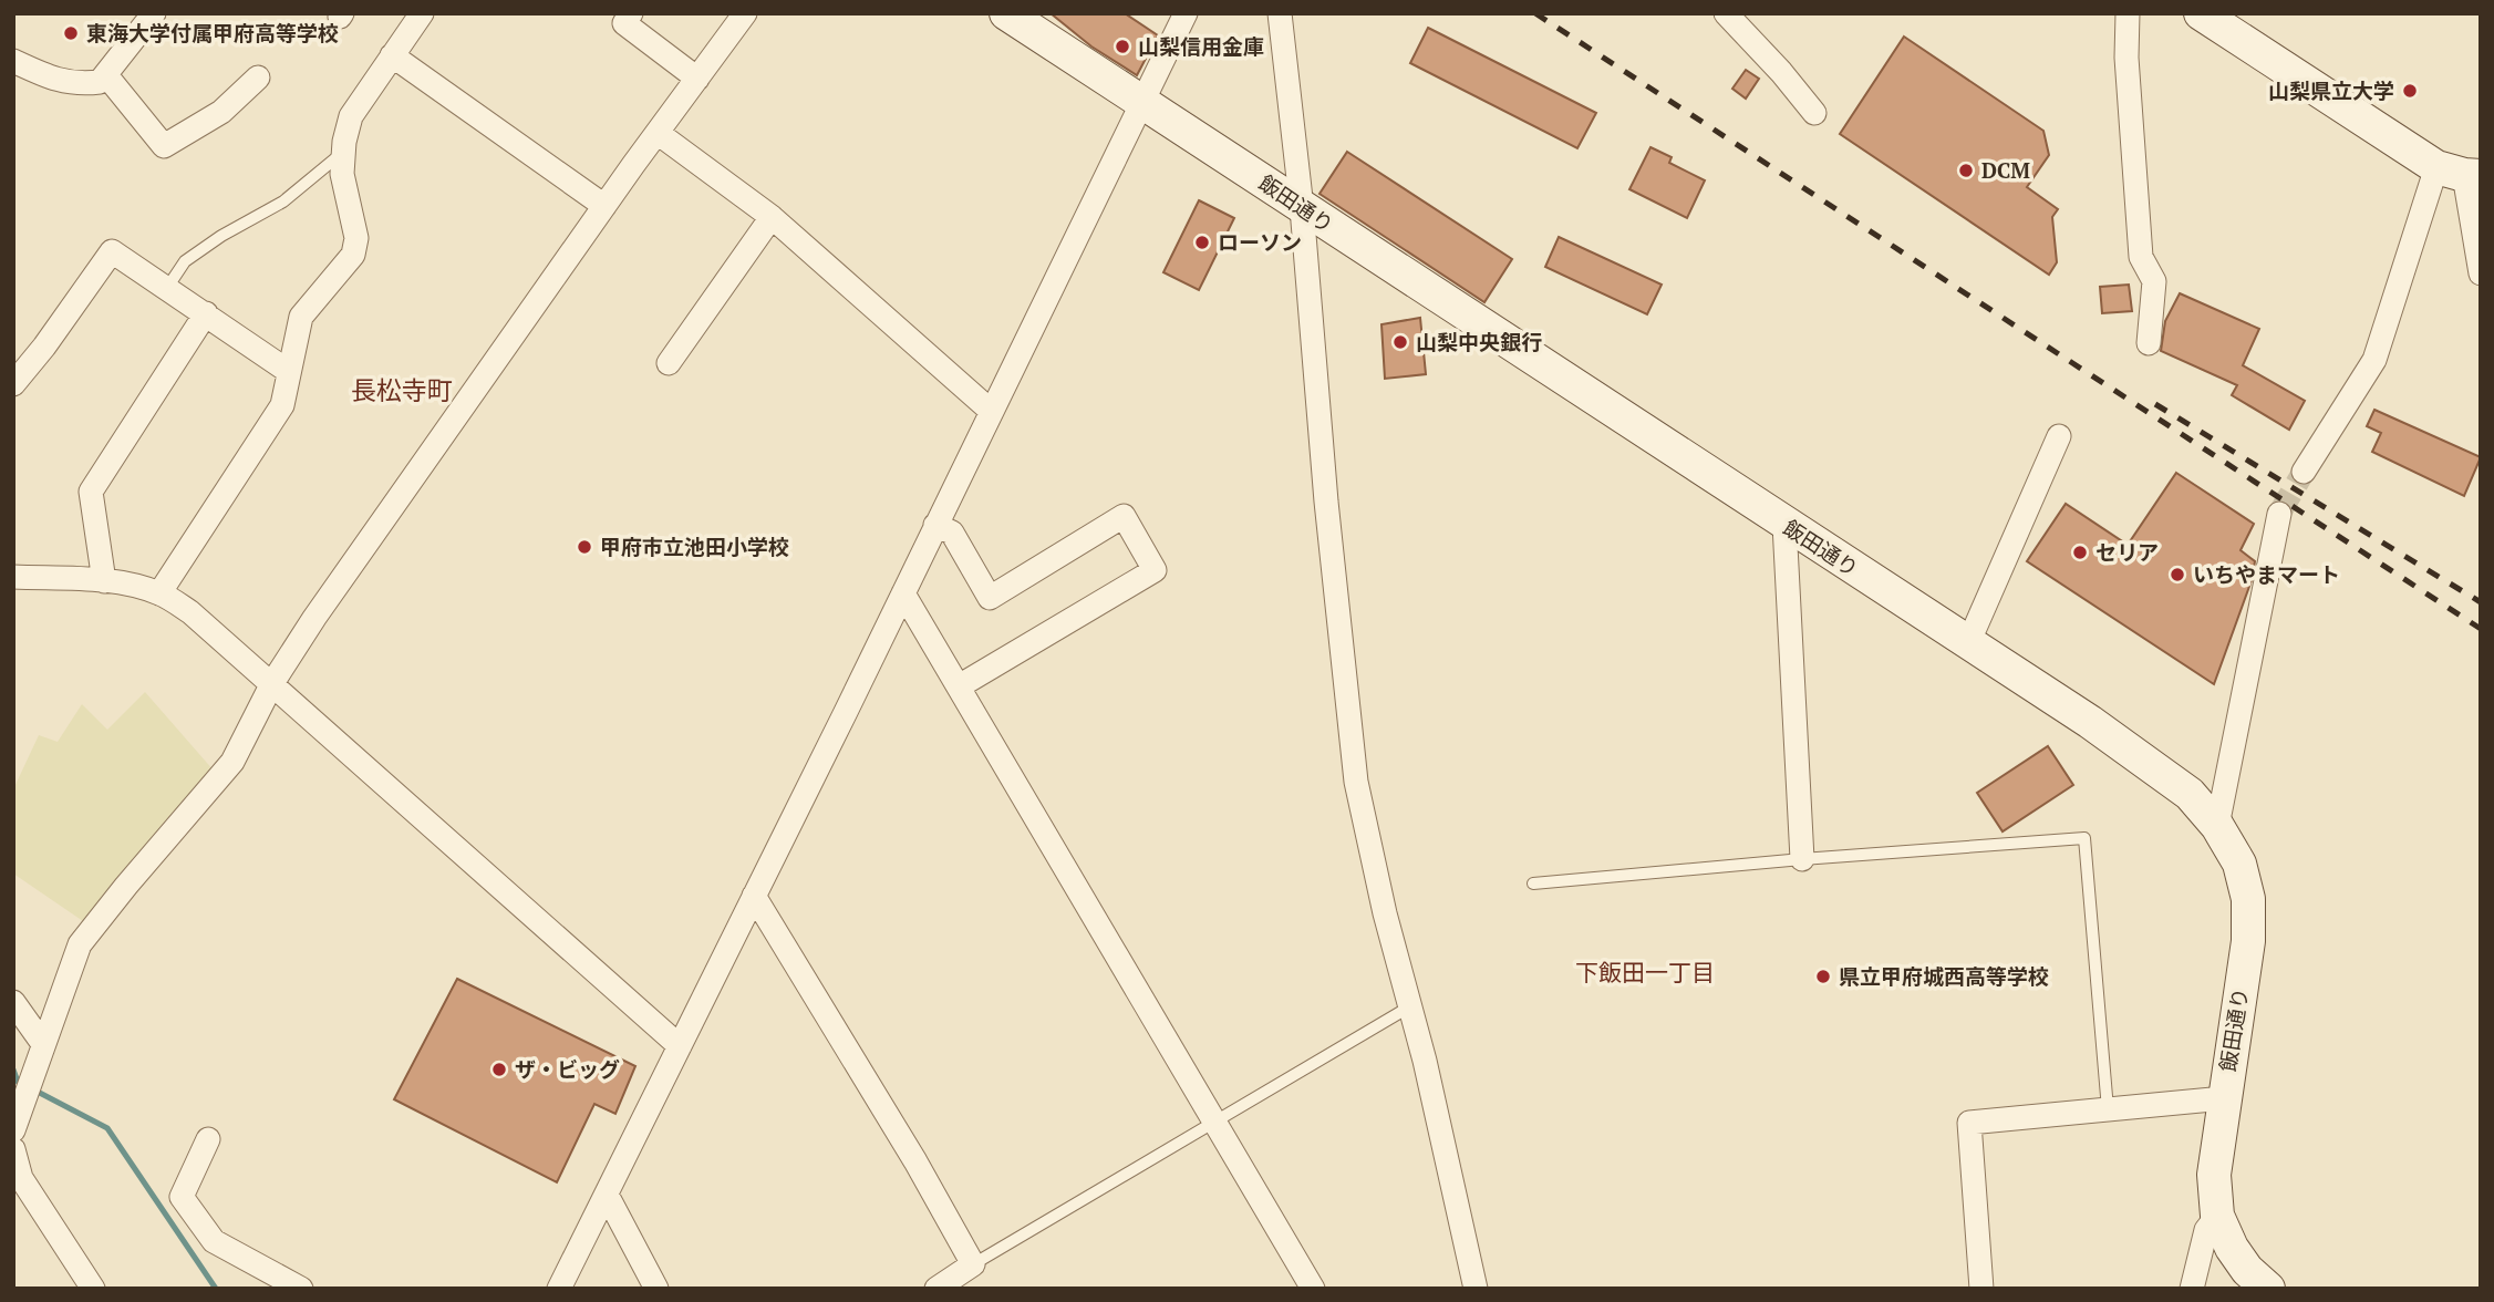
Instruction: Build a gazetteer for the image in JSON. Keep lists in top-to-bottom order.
{
  "streets": {
    "main road": ["飯田通り"]
  },
  "districts": ["長松寺町", "下飯田一丁目"],
  "places": [
    "東海大学付属甲府高等学校",
    "山梨信用金庫",
    "山梨県立大学",
    "DCM",
    "ローソン",
    "山梨中央銀行",
    "甲府市立池田小学校",
    "セリア",
    "いちやまマート",
    "県立甲府城西高等学校",
    "ザ・ビッグ"
  ]
}
